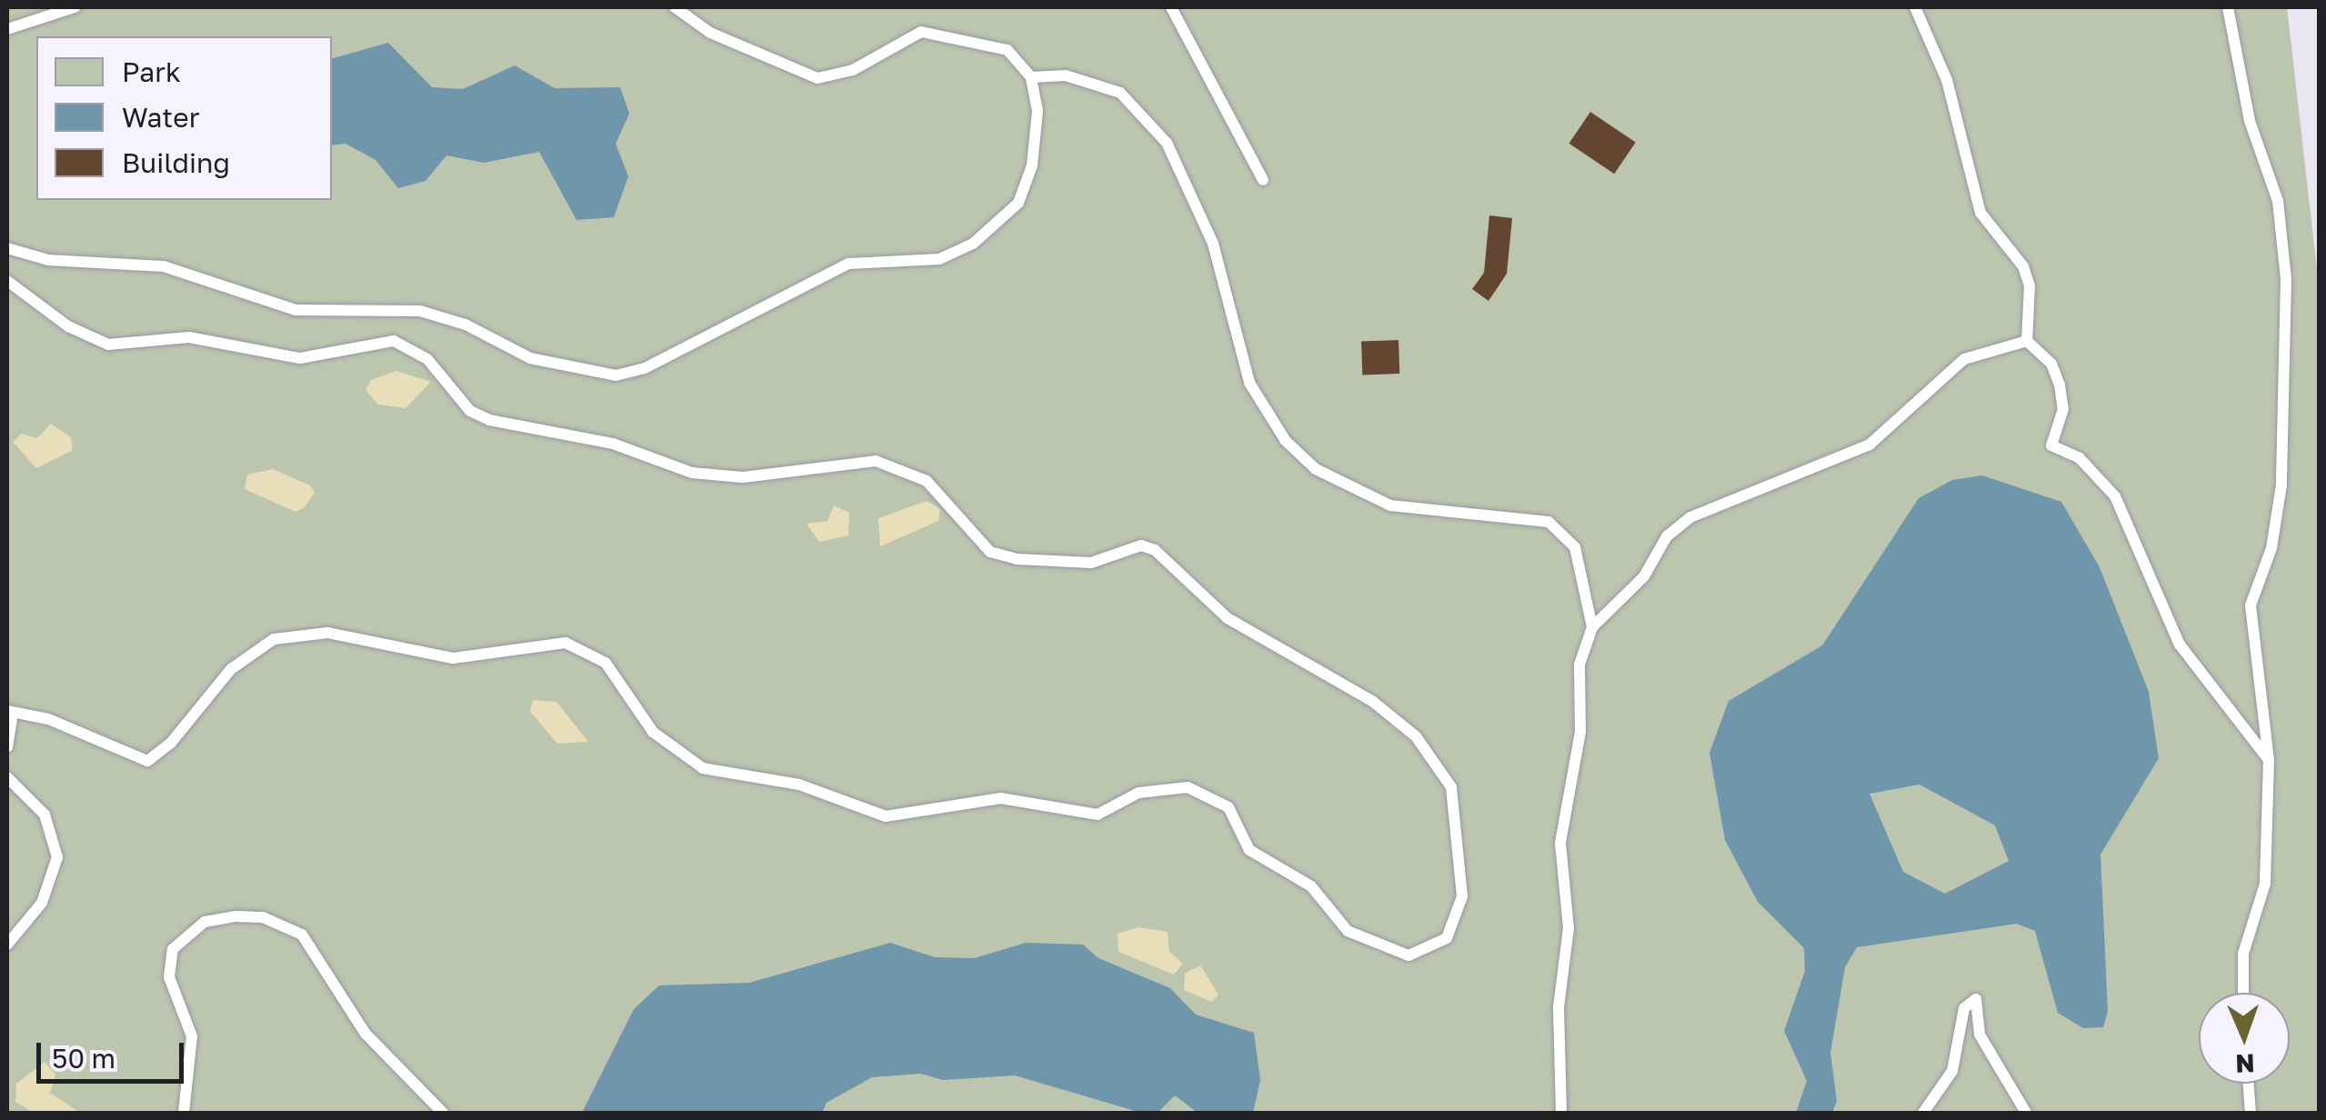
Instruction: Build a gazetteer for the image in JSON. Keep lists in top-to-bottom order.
{
  "legend": ["Park", "Water", "Building"],
  "scale_bar": "50 m",
  "north": "bottom"
}
